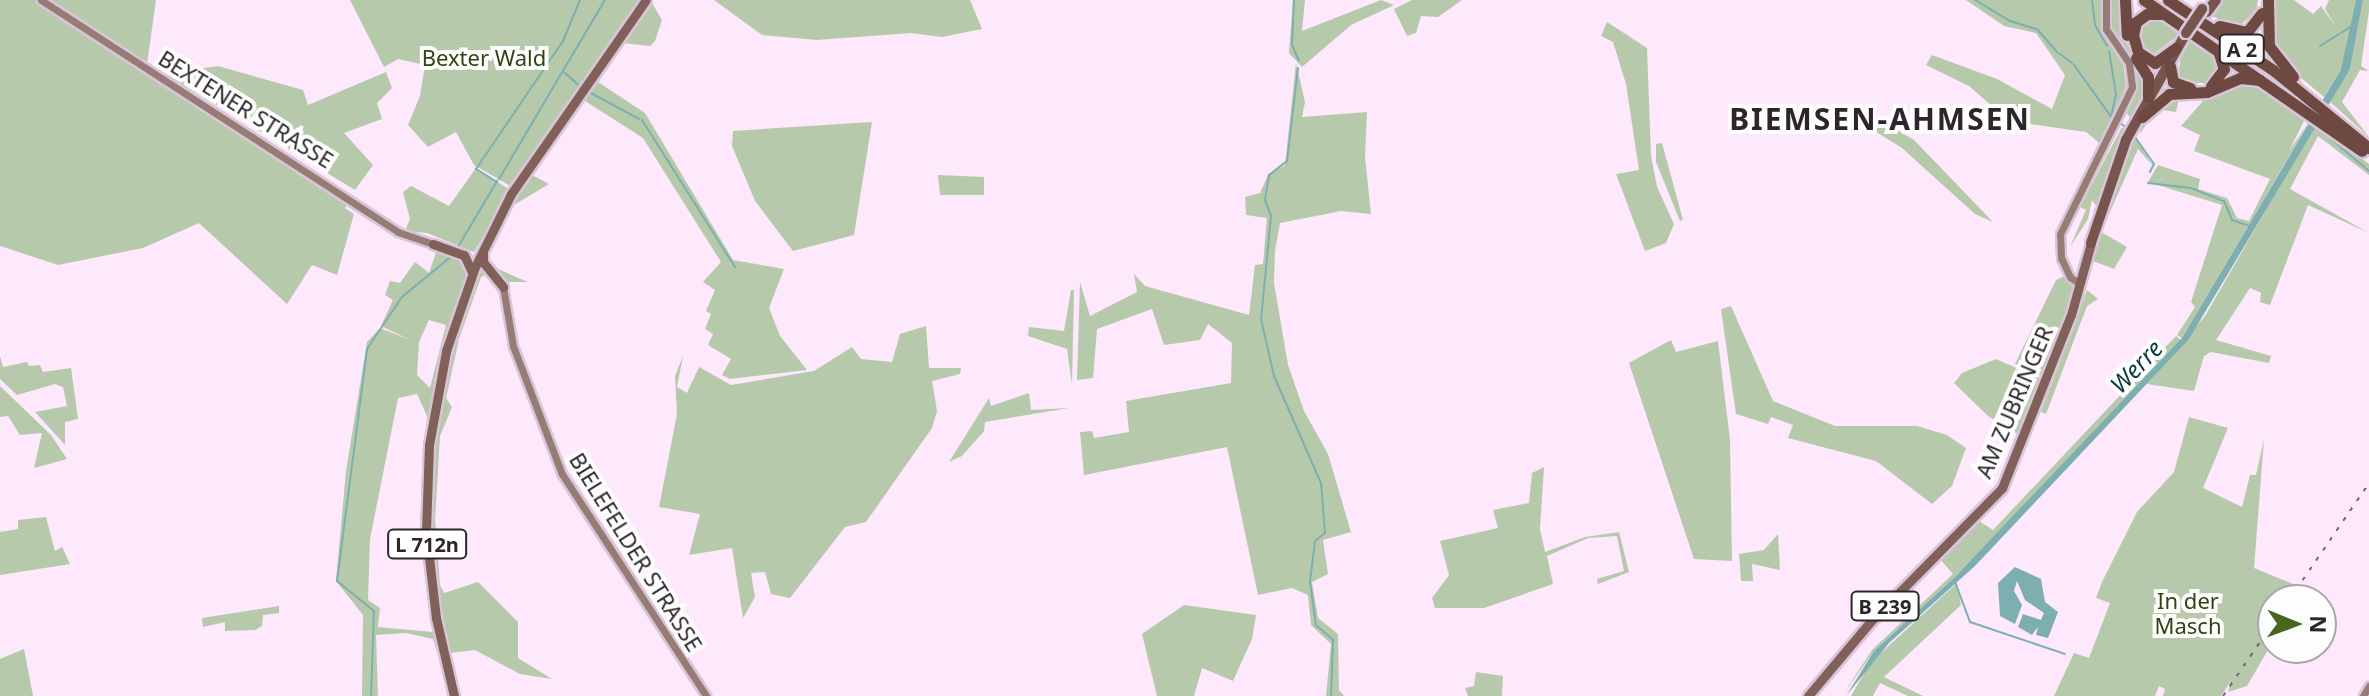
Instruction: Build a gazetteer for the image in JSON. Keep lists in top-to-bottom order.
{
  "streets": {
    "highway": ["A 2", "AM ZUBRINGER", "B 239"],
    "main road": ["BEXTENER STRASSE", "L 712n", "BIELEFELDER STRASSE"]
  },
  "districts": ["BIEMSEN-AHMSEN"],
  "water": ["Werre"],
  "parks": ["Bexter Wald", "In der Masch"],
  "north": "right"
}
